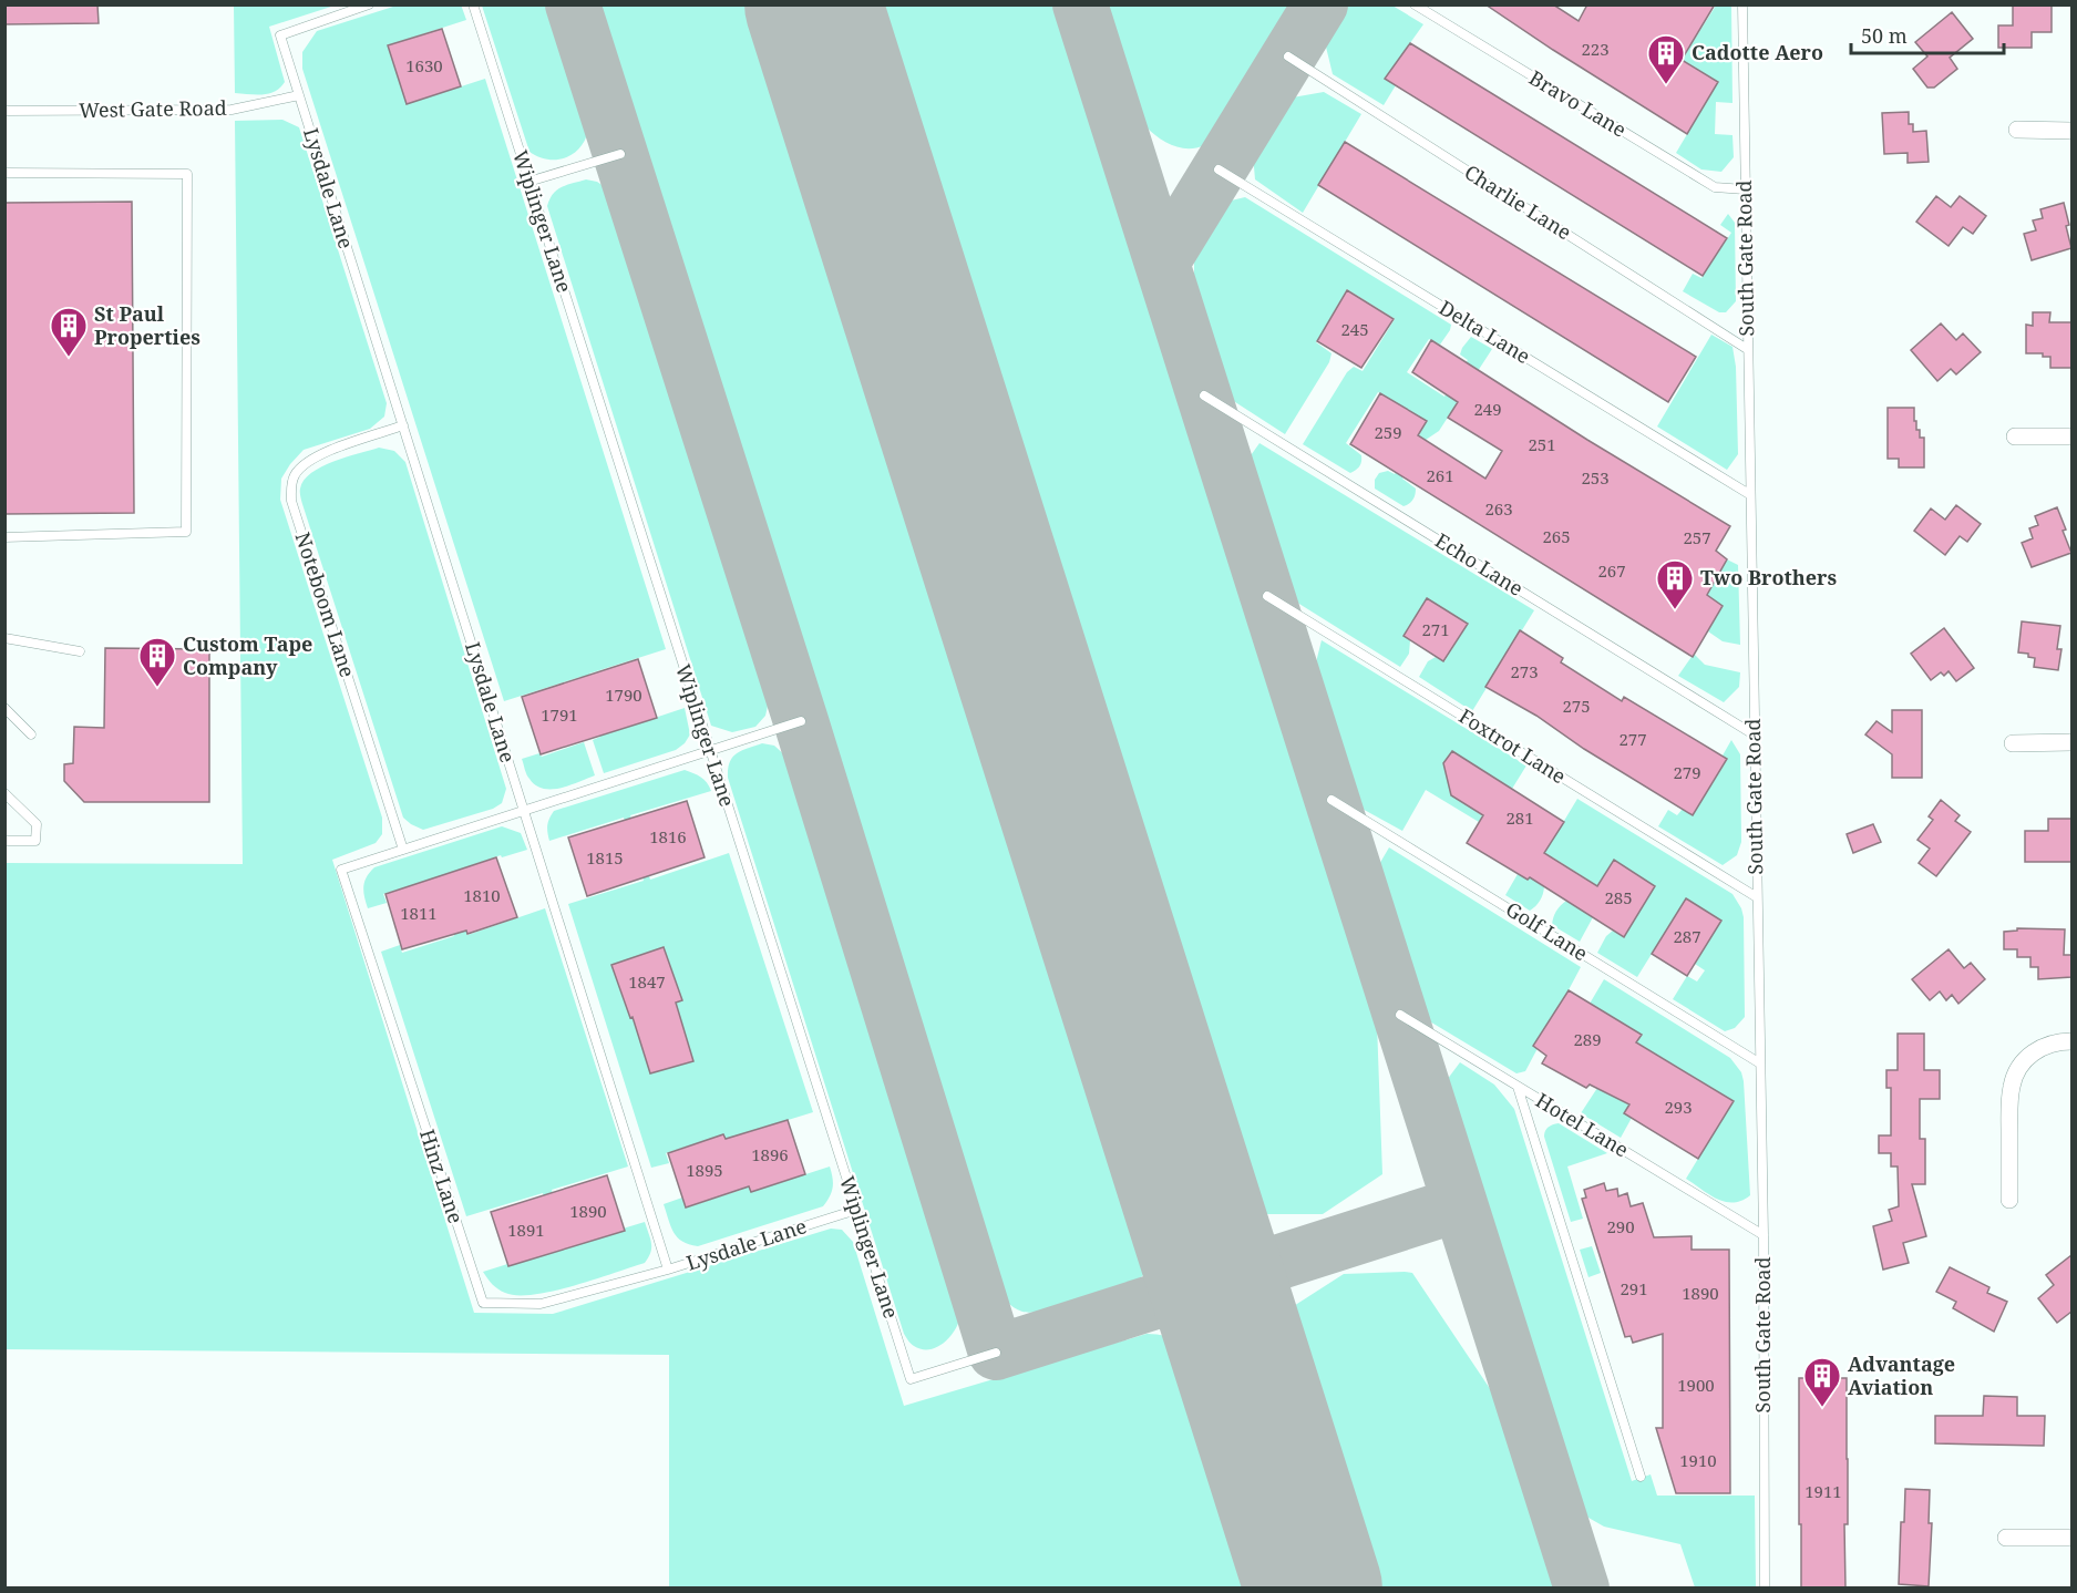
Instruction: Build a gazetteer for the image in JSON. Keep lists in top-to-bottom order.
{
  "streets": {
    "lane": [
      "Bravo Lane",
      "West Gate Road",
      "Lysdale Lane",
      "Charlie Lane",
      "Wiplinger Lane",
      "South Gate Road",
      "Delta Lane",
      "Echo Lane",
      "Noteboom Lane",
      "Foxtrot Lane",
      "Golf Lane",
      "Hotel Lane",
      "Hinz Lane"
    ]
  },
  "crossings": [
    ["Bravo Lane", "South Gate Road"],
    ["West Gate Road", "Lysdale Lane"],
    ["Lysdale Lane", "Wiplinger Lane"],
    ["Lysdale Lane", "Noteboom Lane"],
    ["Lysdale Lane", "Hinz Lane"],
    ["Charlie Lane", "South Gate Road"],
    ["South Gate Road", "Delta Lane"],
    ["South Gate Road", "Echo Lane"],
    ["South Gate Road", "Foxtrot Lane"],
    ["South Gate Road", "Golf Lane"],
    ["South Gate Road", "Hotel Lane"],
    ["Noteboom Lane", "Hinz Lane"]
  ],
  "places": {
    "building": [
      "Cadotte Aero",
      "St Paul Properties",
      "Two Brothers",
      "Custom Tape Company",
      "Advantage Aviation"
    ]
  },
  "house_numbers": [
    "223",
    "1630",
    "245",
    "249",
    "259",
    "251",
    "261",
    "253",
    "263",
    "265",
    "257",
    "267",
    "271",
    "273",
    "1790",
    "275",
    "1791",
    "277",
    "279",
    "281",
    "1816",
    "1815",
    "1810",
    "285",
    "1811",
    "287",
    "1847",
    "289",
    "293",
    "1896",
    "1895",
    "1890",
    "290",
    "1891",
    "291",
    "1890",
    "1900",
    "1910",
    "1911"
  ],
  "scale_bar": "50 m"
}
